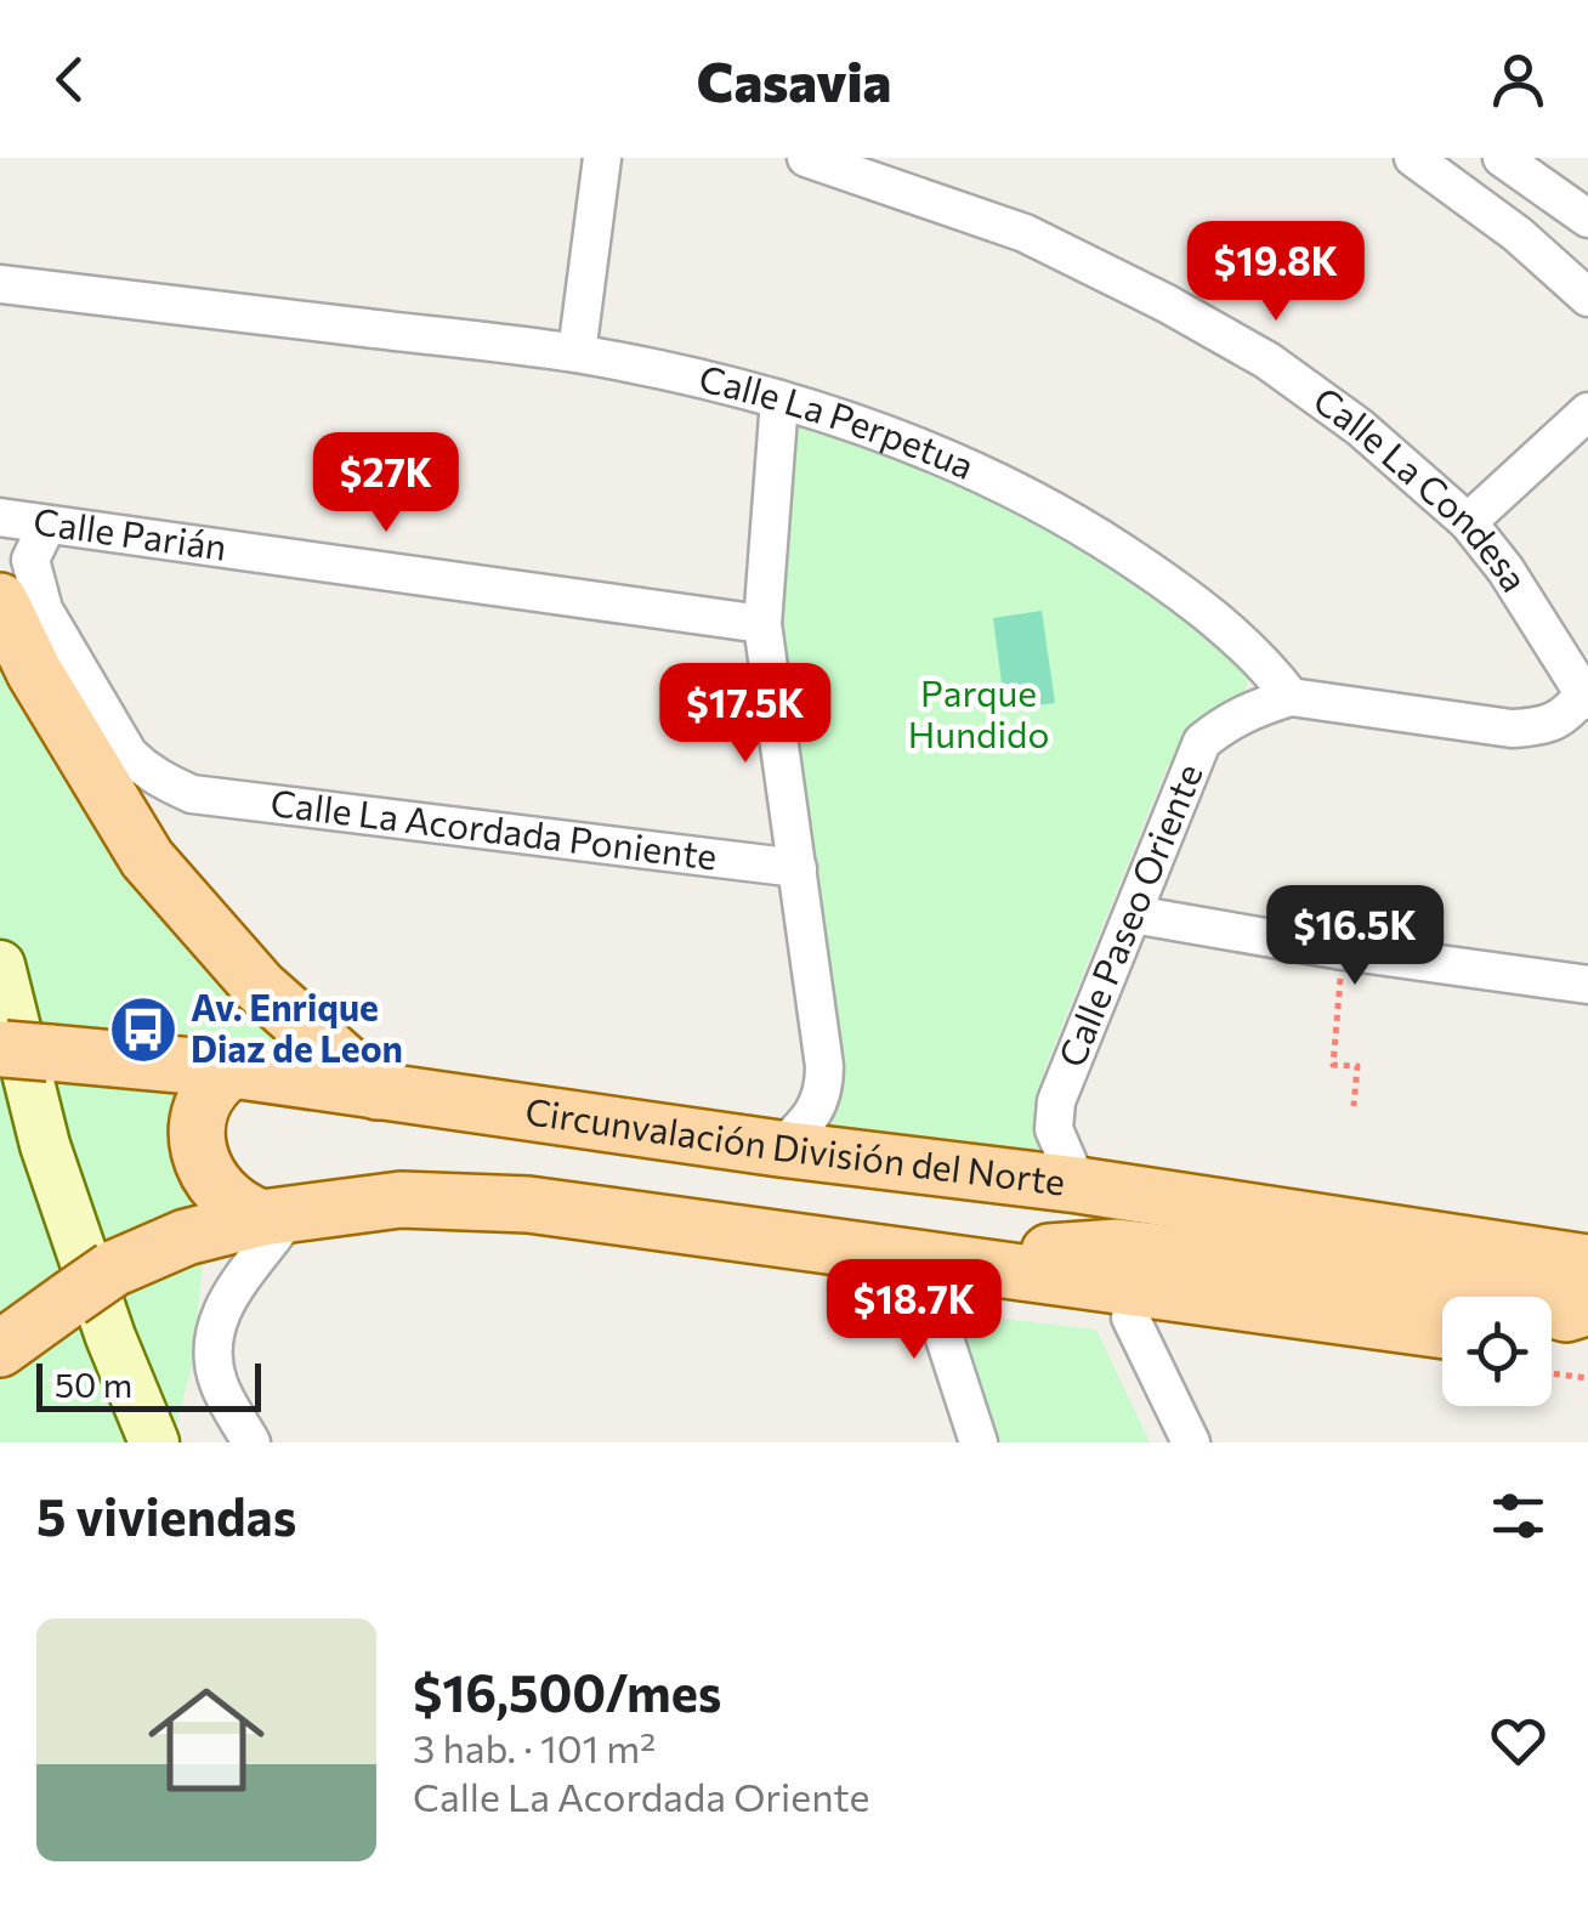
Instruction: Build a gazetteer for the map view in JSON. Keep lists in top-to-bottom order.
{
  "streets": {
    "main road": ["Circunvalación División del Norte"],
    "street": [
      "Calle La Perpetua",
      "Calle La Condesa",
      "Calle Parián",
      "Calle La Acordada Poniente",
      "Calle Paseo Oriente"
    ]
  },
  "crossings": [
    ["Calle La Perpetua", "Calle Paseo Oriente"],
    ["Calle Paseo Oriente", "Circunvalación División del Norte"]
  ],
  "parks": ["Parque Hundido"],
  "places": {
    "bus stop": ["Av. Enrique Diaz de Leon"]
  },
  "scale_bar": "50 m",
  "page": {
    "header": "Casavia",
    "price": [
      "$19.8K",
      "$27K",
      "$17.5K",
      "$16.5K",
      "$18.7K"
    ],
    "scale": "50 m",
    "heading": "5 viviendas",
    "list": [
      {
        "name": "$16,500/mes",
        "note": "3 hab. · 101 m² · Calle La Acordada Oriente"
      }
    ]
  }
}
